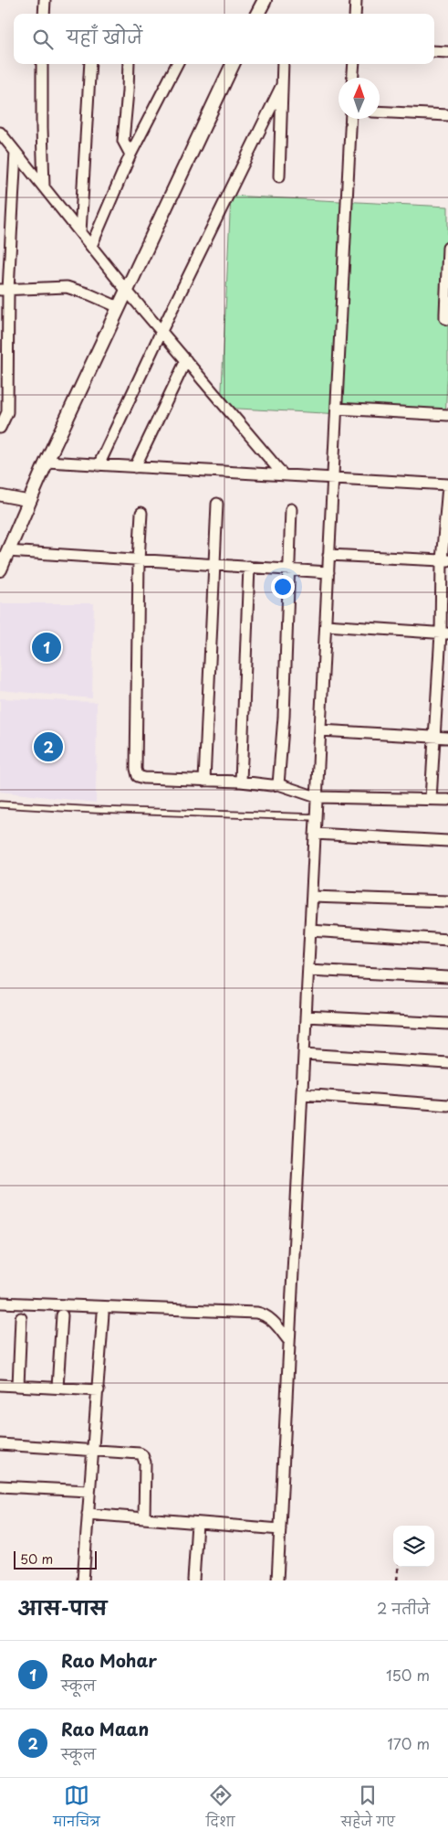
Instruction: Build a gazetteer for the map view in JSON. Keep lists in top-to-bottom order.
{
  "scale_bar": "50 m",
  "north": "top",
  "page": {
    "search": "यहाँ खोजें",
    "pins": ["1", "2"],
    "scale": "50 m",
    "heading": ["आस-पास", "2 नतीजे"],
    "list": [
      {
        "mark": "1",
        "name": "Rao Mohar",
        "note": "स्कूल",
        "value": "150 m"
      },
      {
        "mark": "2",
        "name": "Rao Maan",
        "note": "स्कूल",
        "value": "170 m"
      }
    ],
    "nav": ["मानचित्र", "दिशा", "सहेजे गए"]
  }
}
